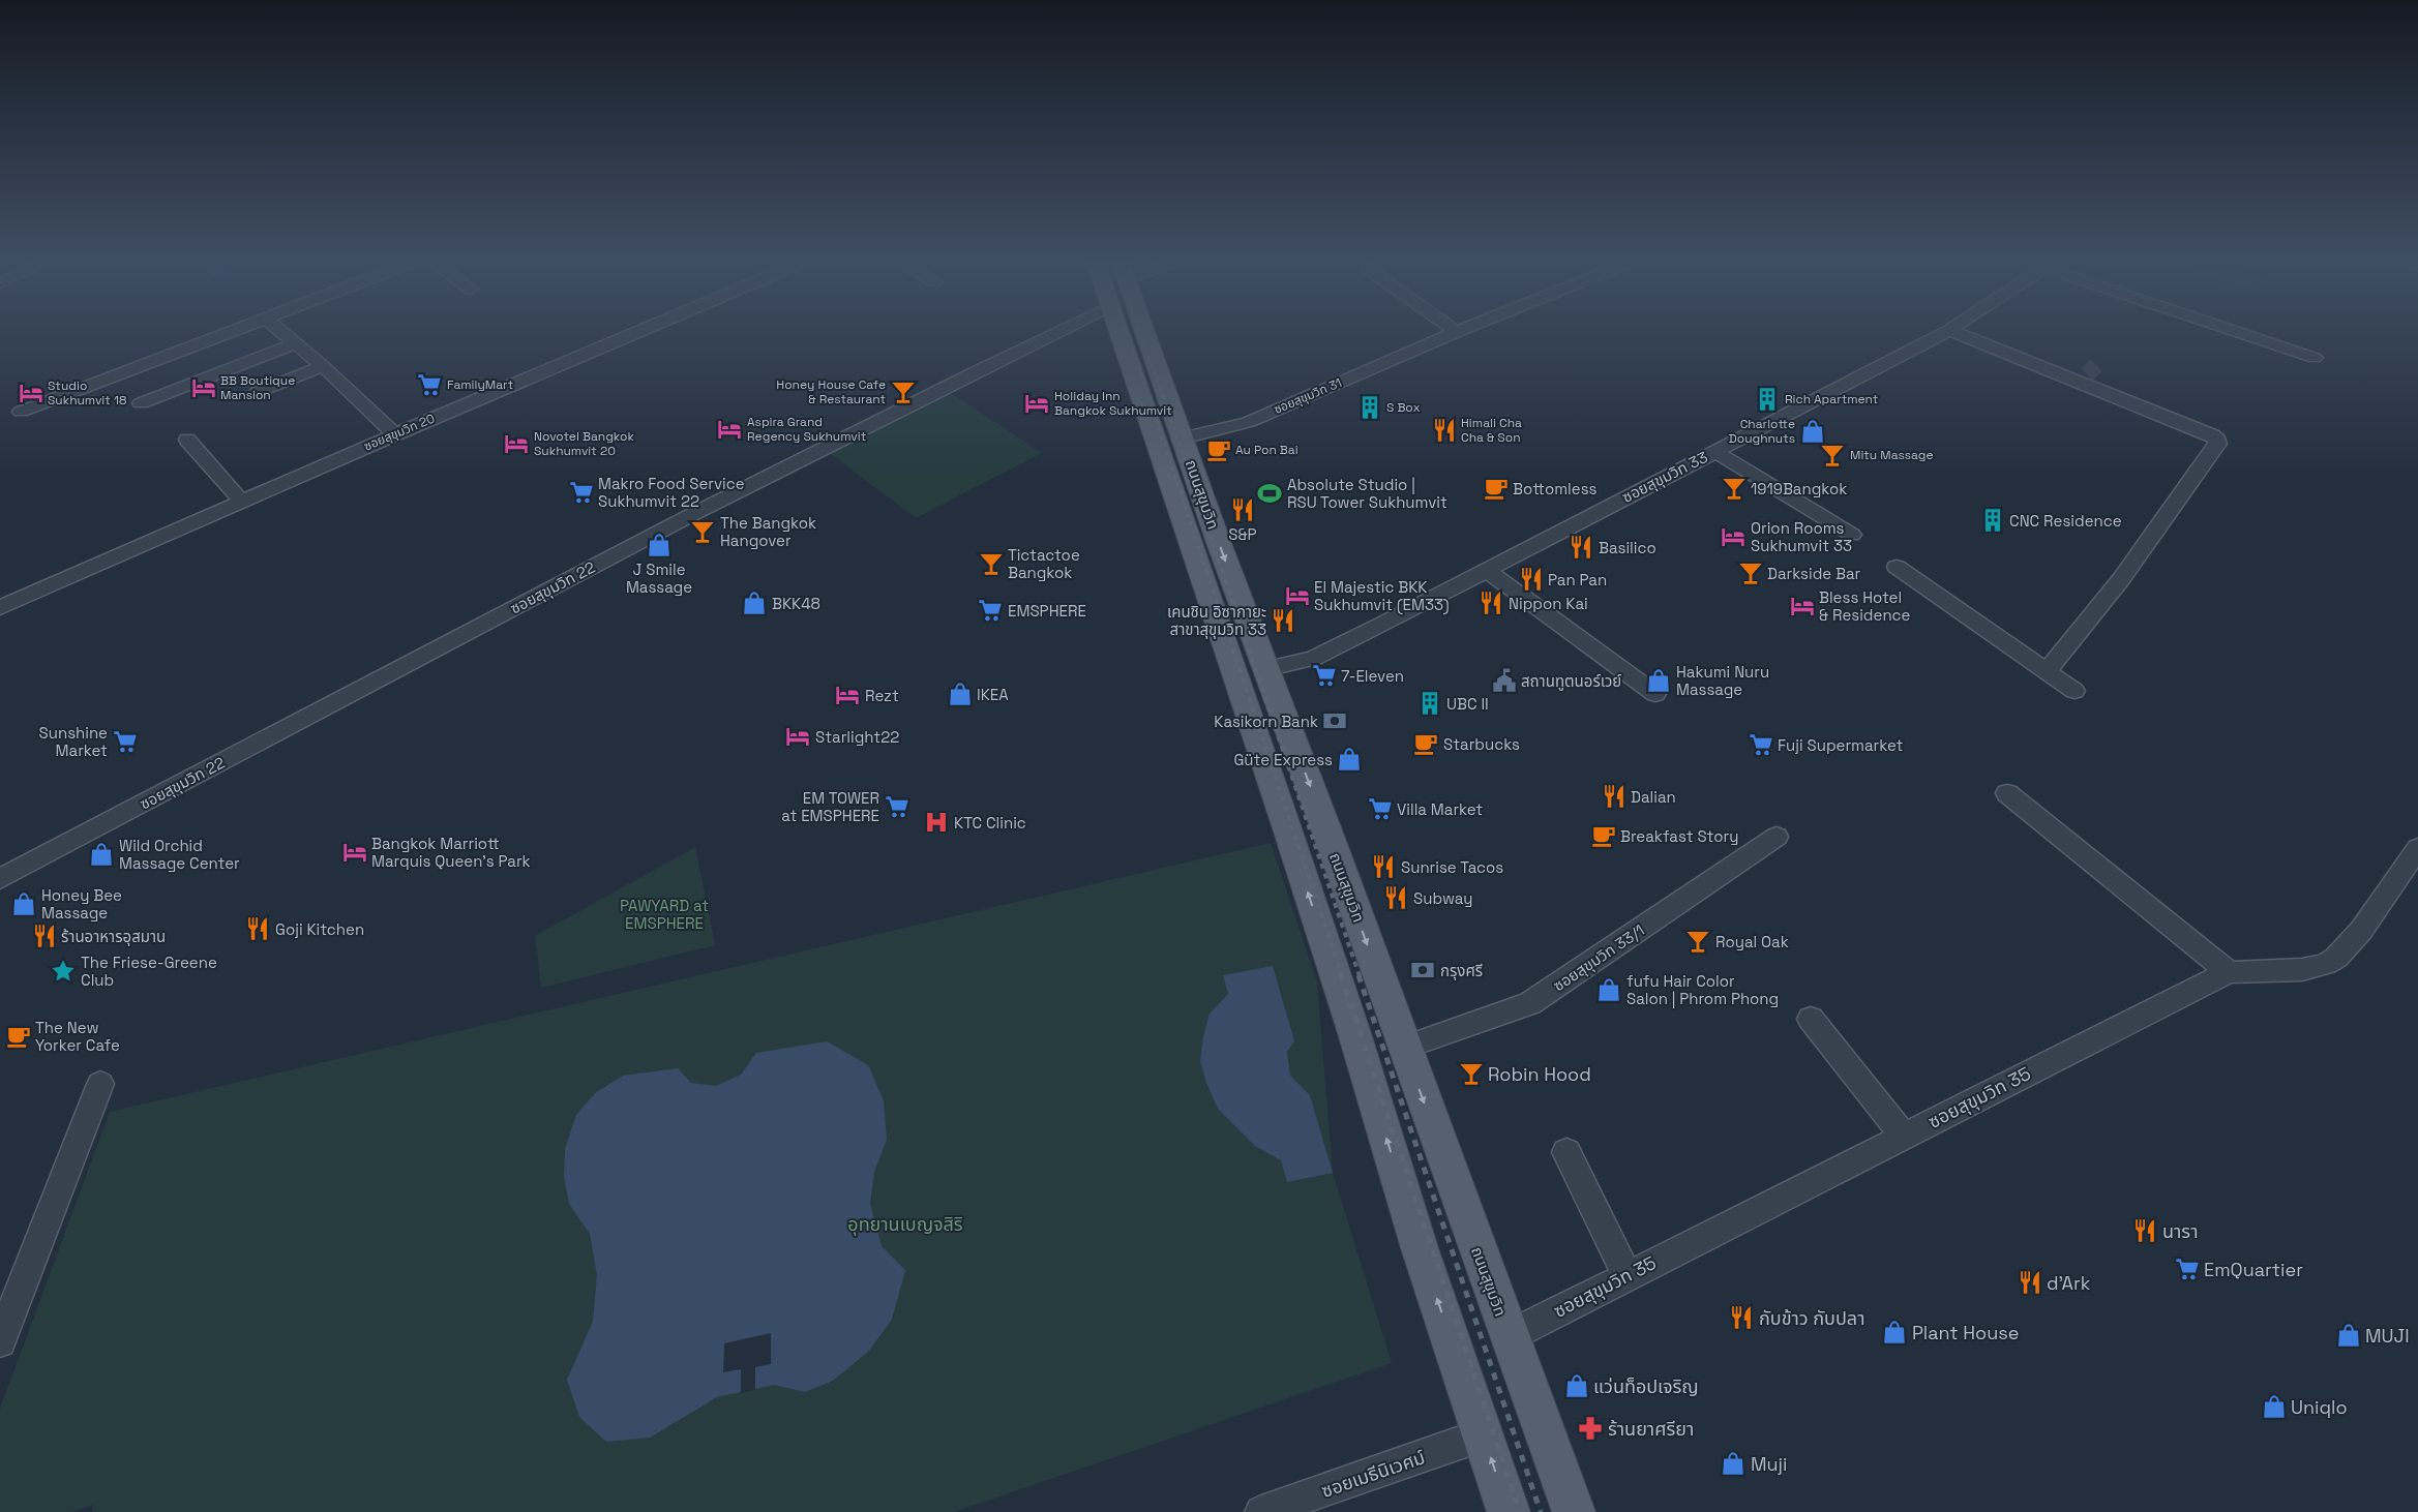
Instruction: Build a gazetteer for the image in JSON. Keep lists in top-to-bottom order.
{
  "streets": {
    "main road": ["ถนนสุขุมวิท"],
    "street": [
      "ซอยสุขุมวิท 31",
      "ซอยสุขุมวิท 20",
      "ซอยสุขุมวิท 33",
      "ซอยสุขุมวิท 22",
      "ซอยสุขุมวิท 33/1",
      "ซอยสุขุมวิท 35",
      "ซอยเมธีนิเวศม์"
    ]
  },
  "crossings": [
    ["ซอยสุขุมวิท 31", "ถนนสุขุมวิท"],
    ["ซอยสุขุมวิท 33", "ถนนสุขุมวิท"],
    ["ถนนสุขุมวิท", "ซอยสุขุมวิท 33/1"],
    ["ถนนสุขุมวิท", "ซอยสุขุมวิท 35"],
    ["ถนนสุขุมวิท", "ซอยเมธีนิเวศม์"]
  ],
  "parks": ["PAWYARD at EMSPHERE", "อุทยานเบญจสิริ"],
  "places": {
    "supermarket": [
      "FamilyMart",
      "Makro Food Service Sukhumvit 22",
      "EMSPHERE",
      "7-Eleven",
      "Sunshine Market",
      "Fuji Supermarket",
      "EM TOWER at EMSPHERE",
      "Villa Market",
      "EmQuartier"
    ],
    "hotel": [
      "BB Boutique Mansion",
      "Studio Sukhumvit 18",
      "Holiday Inn Bangkok Sukhumvit",
      "Aspira Grand Regency Sukhumvit",
      "Novotel Bangkok Sukhumvit 20",
      "Orion Rooms Sukhumvit 33",
      "El Majestic BKK Sukhumvit (EM33)",
      "Bless Hotel & Residence",
      "Rezt",
      "Starlight22",
      "Bangkok Marriott Marquis Queen’s Park"
    ],
    "bar": [
      "Honey House Cafe & Restaurant",
      "Mitu Massage",
      "1919Bangkok",
      "The Bangkok Hangover",
      "Tictactoe Bangkok",
      "Darkside Bar",
      "Royal Oak",
      "Robin Hood"
    ],
    "building": [
      "Rich Apartment",
      "S Box",
      "CNC Residence",
      "UBC II"
    ],
    "restaurant": [
      "Himali Cha Cha & Son",
      "S&P",
      "Basilico",
      "Pan Pan",
      "Nippon Kai",
      "เคนชิน อิซากายะ สาขาสุขุมวิท 33",
      "Dalian",
      "Sunrise Tacos",
      "Subway",
      "Goji Kitchen",
      "ร้านอาหารอุสมาน",
      "นารา",
      "d'Ark",
      "กับข้าว กับปลา"
    ],
    "shop": [
      "Charlotte Doughnuts",
      "J Smile Massage",
      "BKK48",
      "Hakumi Nuru Massage",
      "IKEA",
      "Güte Express",
      "Wild Orchid Massage Center",
      "Honey Bee Massage",
      "fufu Hair Color Salon | Phrom Phong",
      "Plant House",
      "MUJI",
      "แว่นท็อปเจริญ",
      "Uniqlo",
      "Muji"
    ],
    "cafe": [
      "Au Pon Bai",
      "Bottomless",
      "Starbucks",
      "Breakfast Story",
      "The New Yorker Cafe"
    ],
    "sports": ["Absolute Studio | RSU Tower Sukhumvit"],
    "public building": ["สถานทูตนอร์เวย์"],
    "bank": ["Kasikorn Bank", "กรุงศรี"],
    "hospital": ["KTC Clinic"],
    "place": ["The Friese-Greene Club"],
    "pharmacy": ["ร้านยาศรียา"]
  }
}
